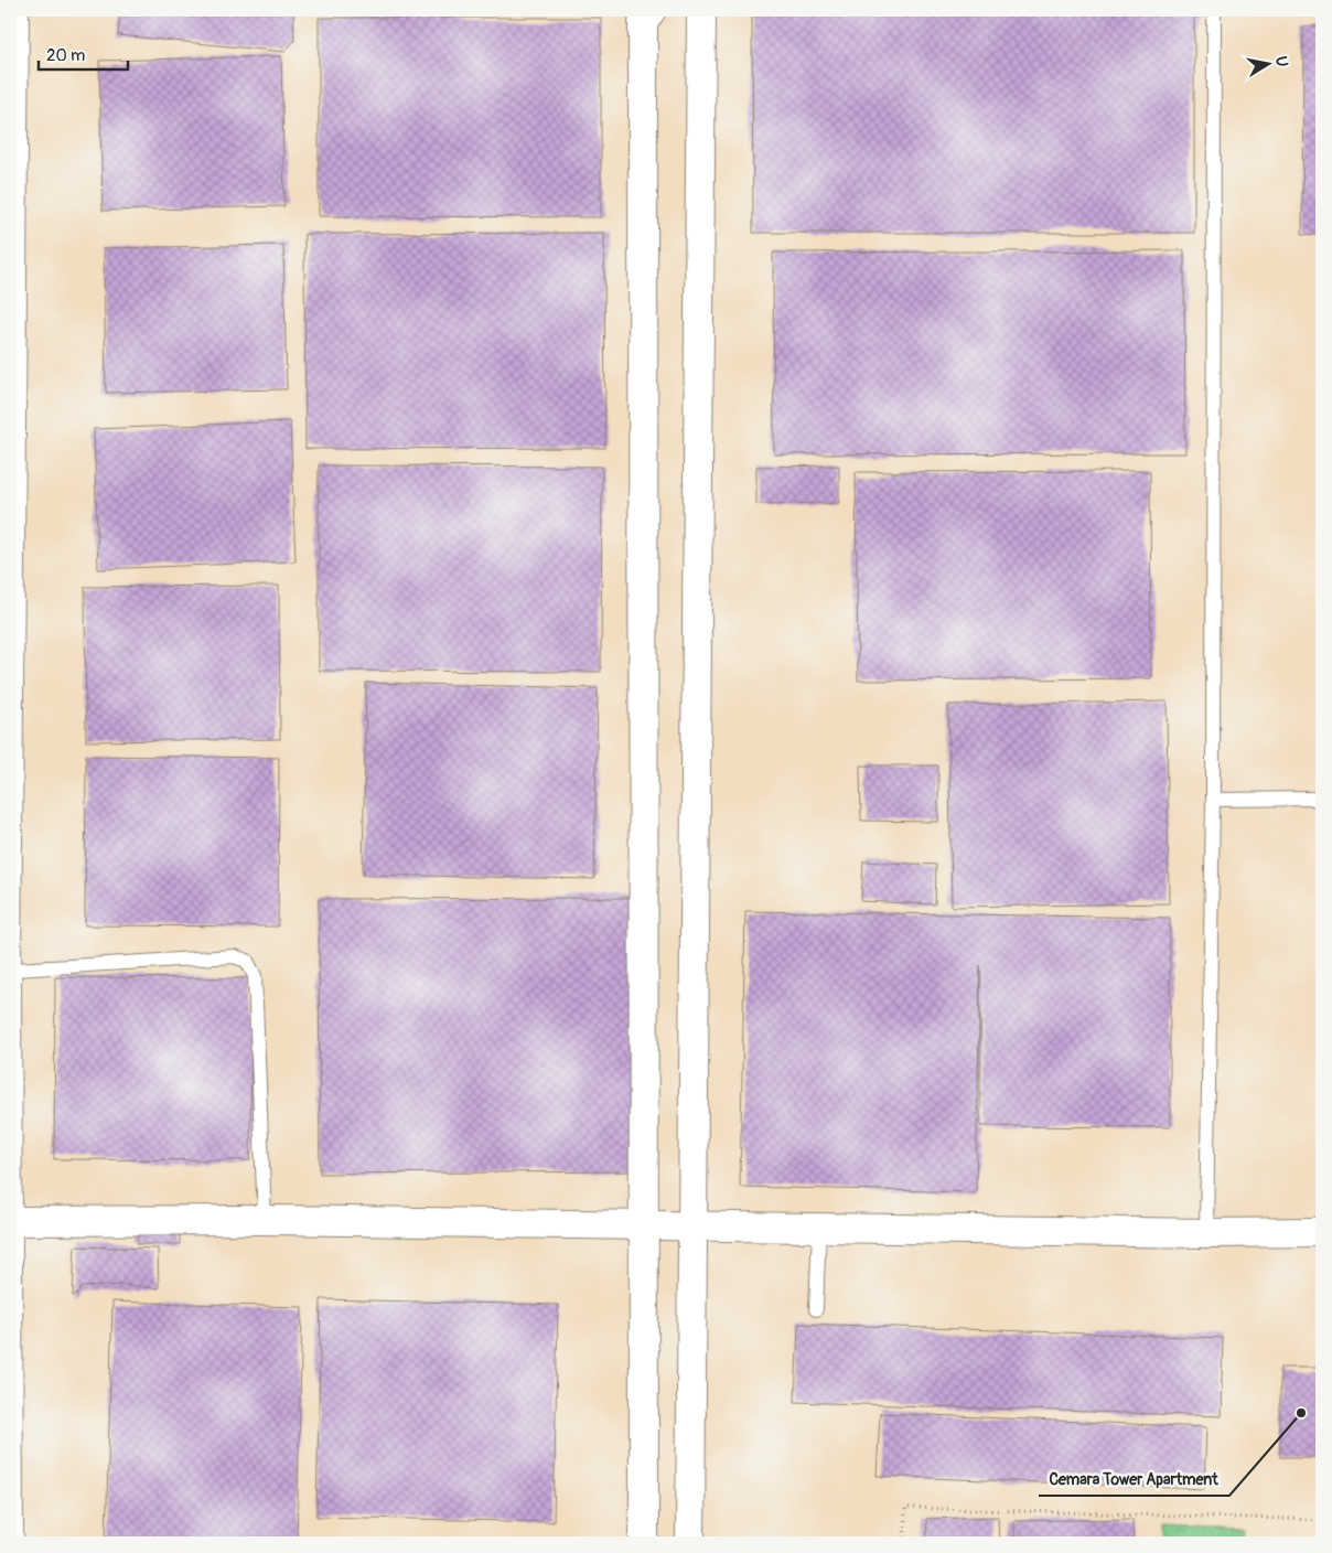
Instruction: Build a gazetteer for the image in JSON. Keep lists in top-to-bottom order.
{
  "places": ["Cemara Tower Apartment"],
  "scale_bar": "20 m",
  "north": "right"
}
